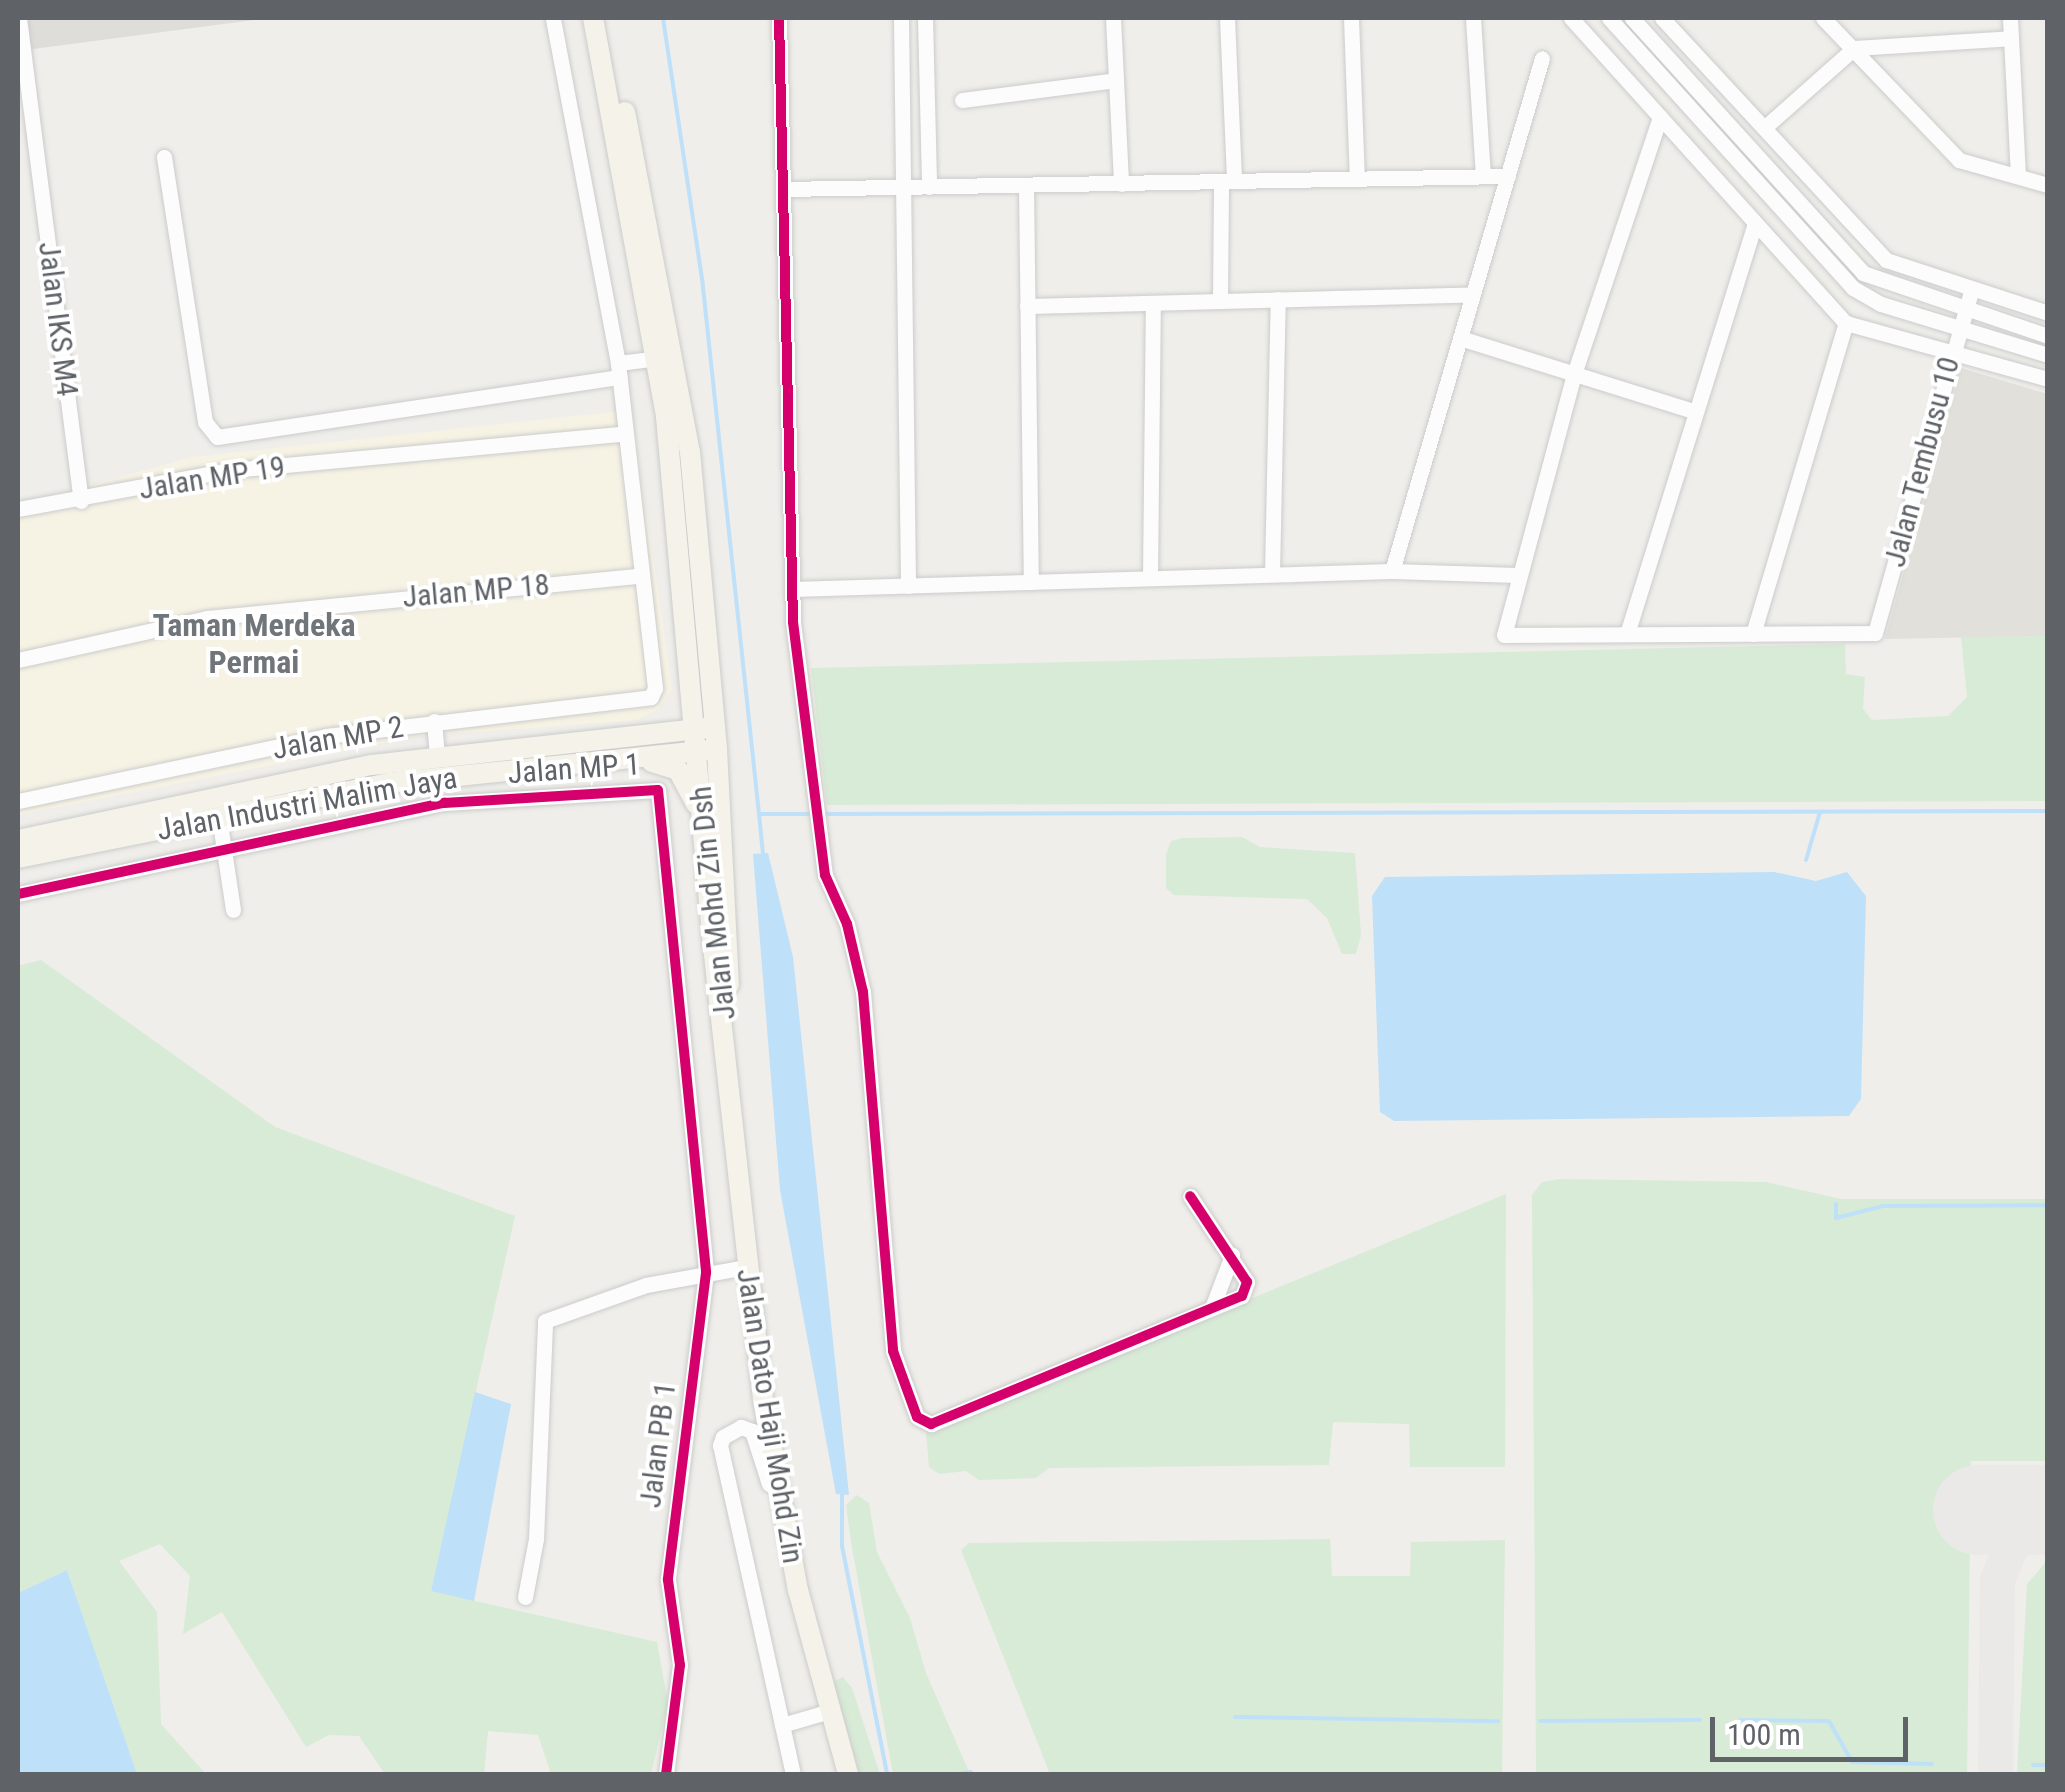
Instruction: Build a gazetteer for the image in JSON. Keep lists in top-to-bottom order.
{
  "streets": {
    "main road": ["Jalan Industri Malim Jaya", "Jalan Mohd Zin Dsh", "Jalan Dato Haji Mohd Zin"],
    "street": [
      "Jalan IKS M4",
      "Jalan Tembusu 10",
      "Jalan MP 19",
      "Jalan MP 18",
      "Jalan MP 2",
      "Jalan MP 1",
      "Jalan PB 1"
    ]
  },
  "crossings": [
    ["Jalan IKS M4", "Jalan MP 19"],
    ["Jalan MP 18", "Jalan MP 2"],
    ["Jalan MP 1", "Jalan PB 1"],
    ["Jalan Industri Malim Jaya", "Jalan Mohd Zin Dsh"],
    ["Jalan Mohd Zin Dsh", "Jalan Dato Haji Mohd Zin"]
  ],
  "districts": ["Taman Merdeka Permai"],
  "scale_bar": "100 m"
}
